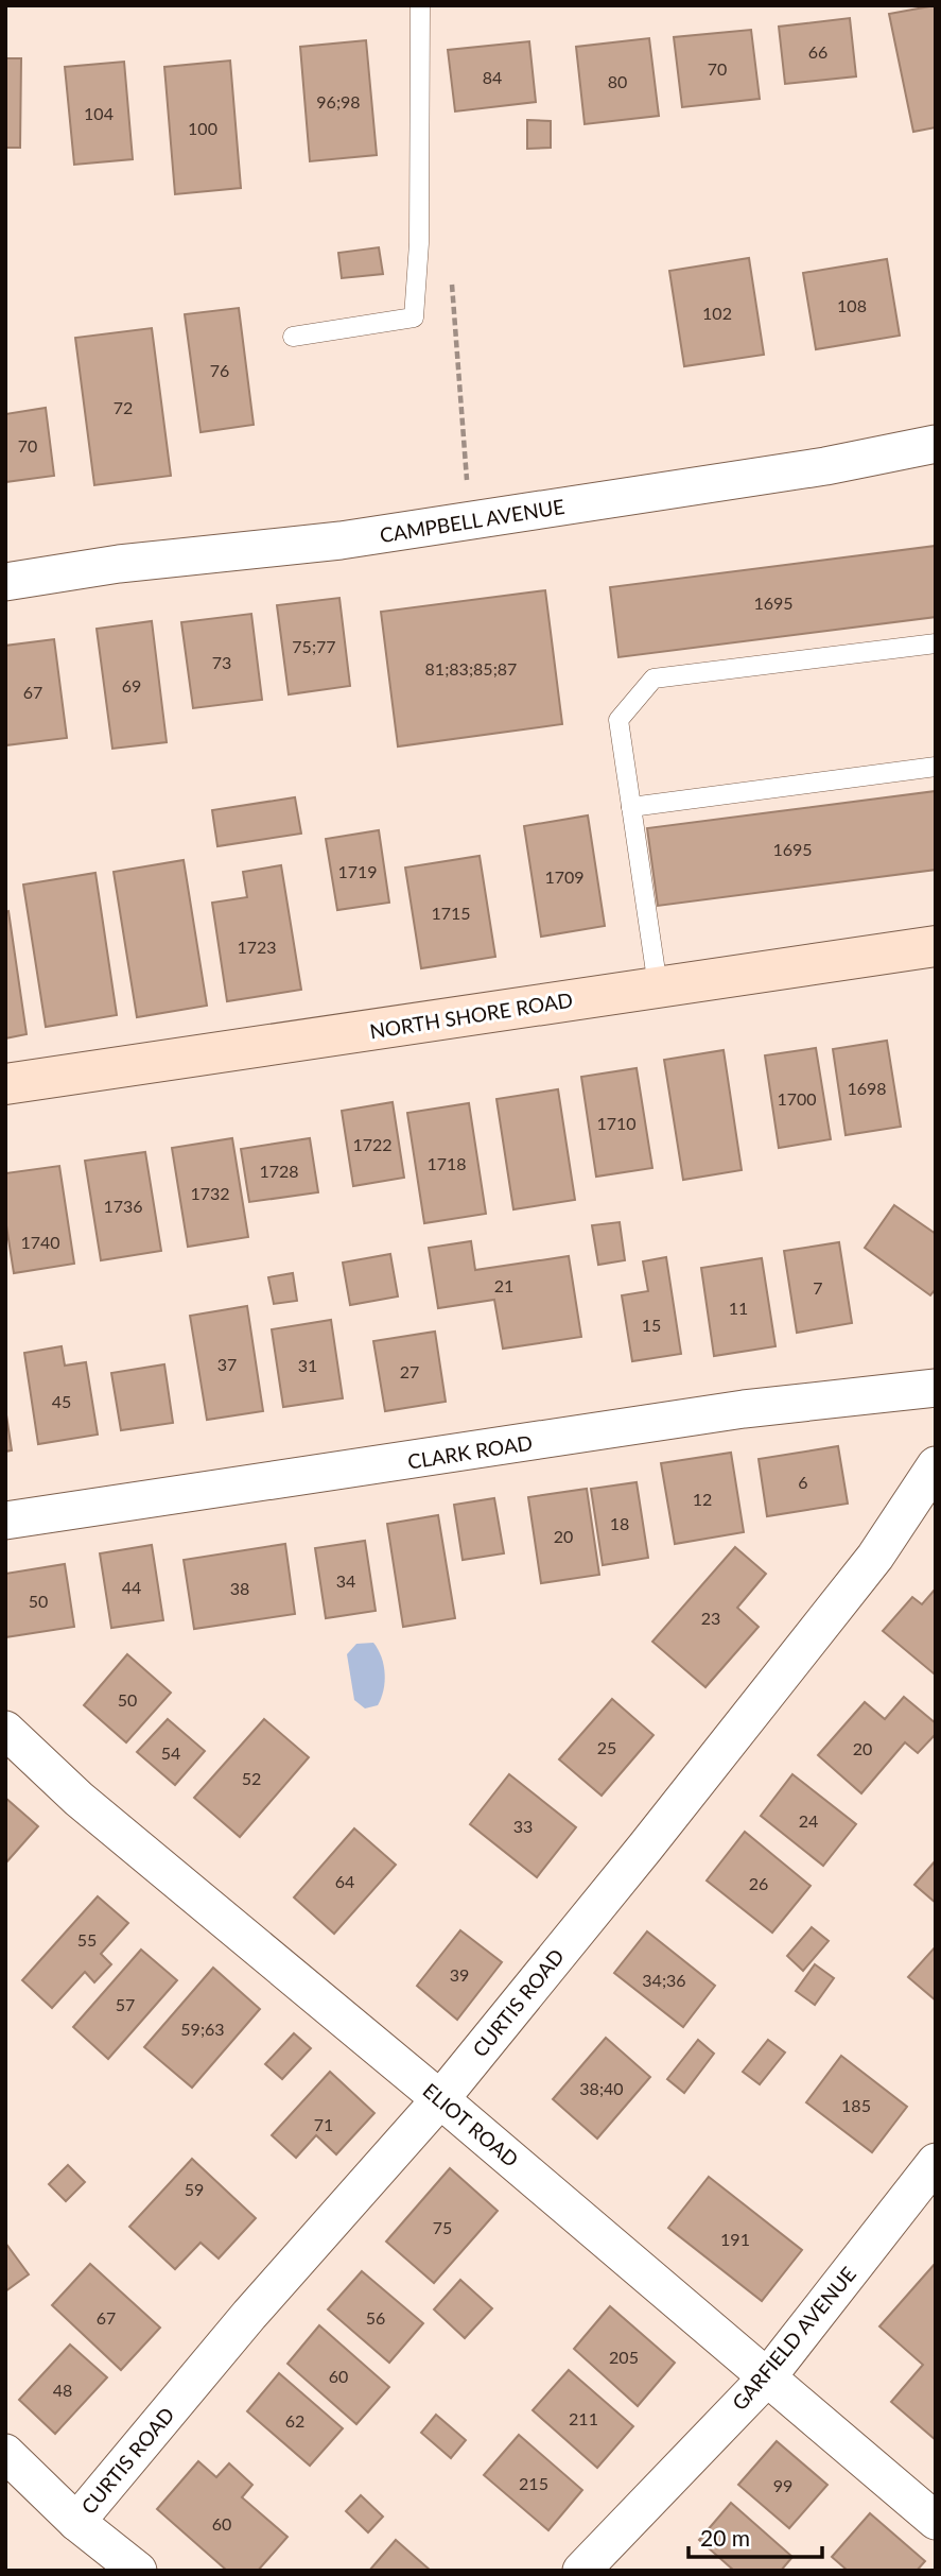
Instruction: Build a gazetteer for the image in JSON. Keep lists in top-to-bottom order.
{
  "streets": {
    "main road": ["NORTH SHORE ROAD"],
    "street": [
      "CAMPBELL AVENUE",
      "CLARK ROAD",
      "CURTIS ROAD",
      "ELIOT ROAD",
      "GARFIELD AVENUE"
    ]
  },
  "crossings": [
    ["CURTIS ROAD", "ELIOT ROAD"],
    ["ELIOT ROAD", "GARFIELD AVENUE"]
  ],
  "house_numbers": [
    "66",
    "70",
    "84",
    "80",
    "96;98",
    "104",
    "100",
    "108",
    "102",
    "76",
    "72",
    "70",
    "1695",
    "75;77",
    "73",
    "81;83;85;87",
    "69",
    "67",
    "1695",
    "1719",
    "1709",
    "1715",
    "1723",
    "1698",
    "1700",
    "1710",
    "1722",
    "1718",
    "1728",
    "1732",
    "1736",
    "1740",
    "21",
    "7",
    "11",
    "15",
    "37",
    "31",
    "27",
    "45",
    "6",
    "12",
    "18",
    "20",
    "34",
    "44",
    "38",
    "50",
    "23",
    "50",
    "25",
    "20",
    "54",
    "52",
    "24",
    "33",
    "64",
    "26",
    "55",
    "39",
    "34;36",
    "57",
    "59;63",
    "38;40",
    "185",
    "71",
    "59",
    "75",
    "191",
    "67",
    "56",
    "205",
    "60",
    "48",
    "211",
    "62",
    "215",
    "99",
    "60"
  ],
  "scale_bar": "20 m"
}
